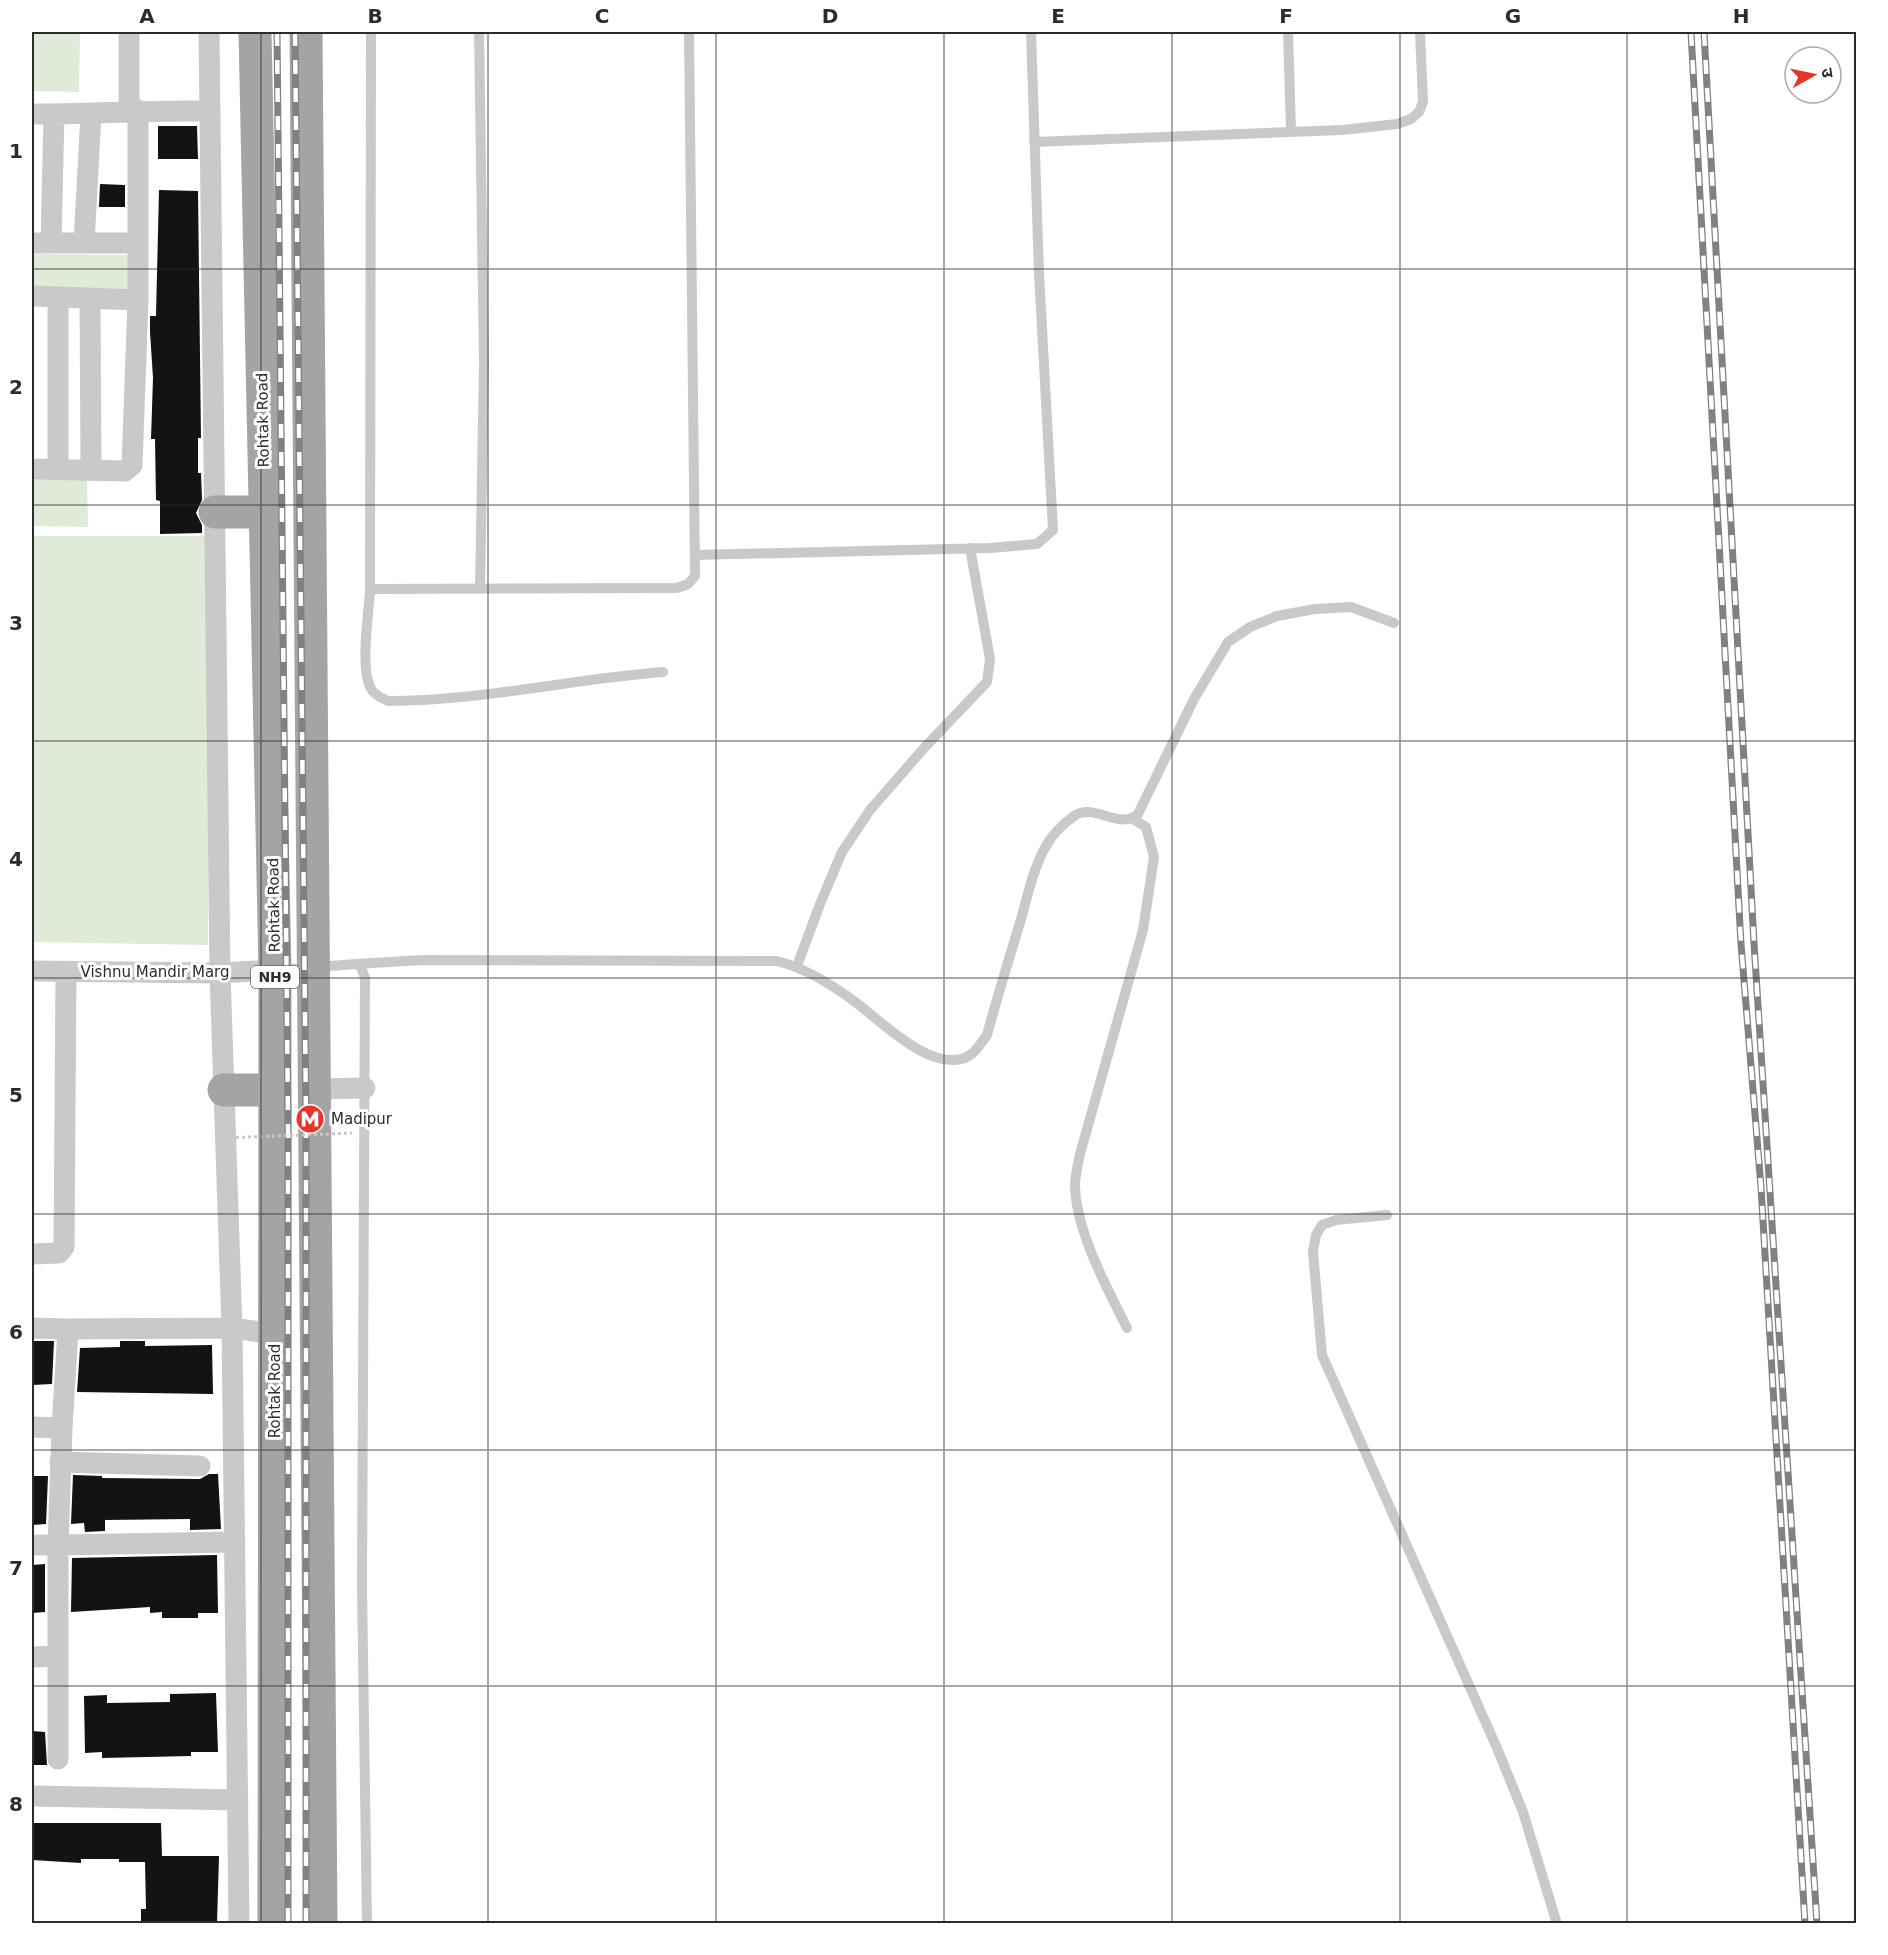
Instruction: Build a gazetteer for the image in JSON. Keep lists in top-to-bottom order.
{
  "streets": {
    "main road": ["Rohtak Road", "NH9"],
    "street": ["Vishnu Mandir Marg"]
  },
  "crossings": [
    ["Rohtak Road", "Vishnu Mandir Marg"],
    ["Vishnu Mandir Marg", "NH9"]
  ],
  "places": {
    "metro station": ["Madipur"]
  },
  "north": "right",
  "grid": {
    "columns": [
      "A",
      "B",
      "C",
      "D",
      "E",
      "F",
      "G",
      "H"
    ],
    "rows": [
      "1",
      "2",
      "3",
      "4",
      "5",
      "6",
      "7",
      "8"
    ]
  }
}
